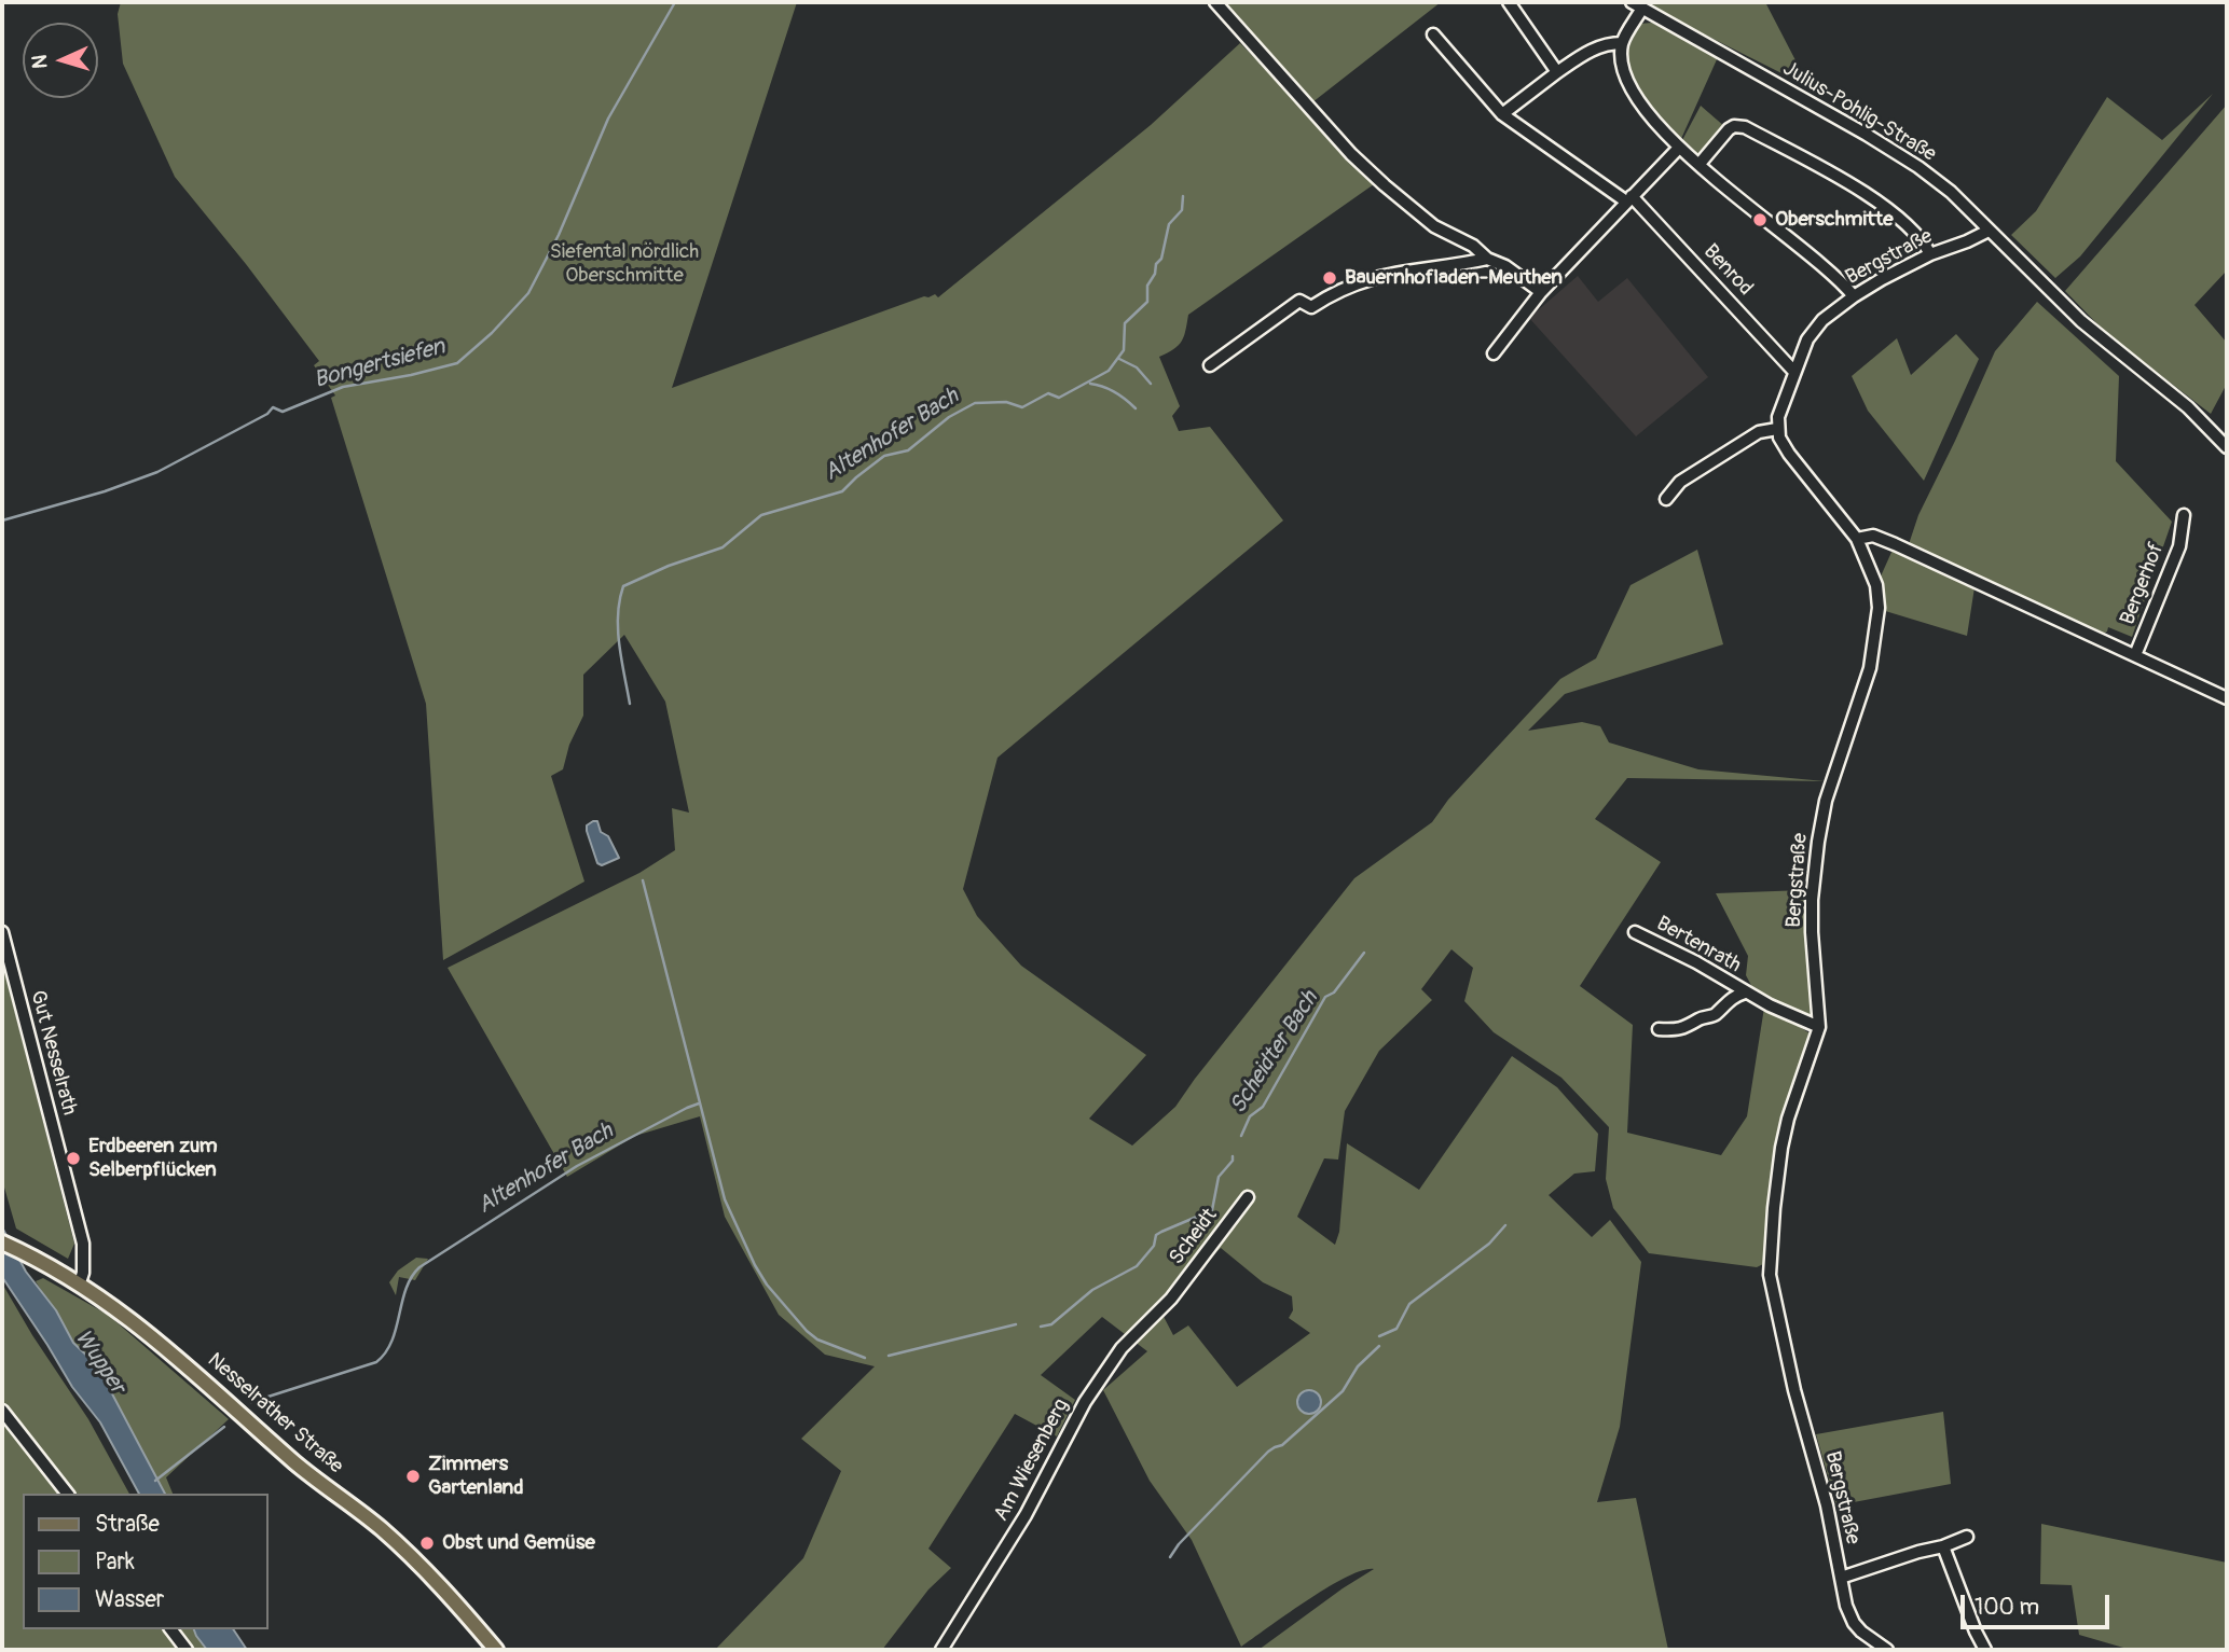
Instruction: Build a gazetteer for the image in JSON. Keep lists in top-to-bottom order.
{
  "streets": {
    "main road": ["Nesselrather Straße"],
    "street": [
      "Julius-Pohlig-Straße",
      "Bergstraße",
      "Benrod",
      "Bergerhof",
      "Bertenrath",
      "Gut Nesselrath",
      "Scheidt",
      "Am Wiesenberg"
    ]
  },
  "crossings": [
    ["Julius-Pohlig-Straße", "Bergstraße"],
    ["Bergstraße", "Benrod"],
    ["Bergstraße", "Bertenrath"],
    ["Gut Nesselrath", "Nesselrather Straße"],
    ["Scheidt", "Am Wiesenberg"]
  ],
  "water": [
    "Bongertsiefen",
    "Altenhofer Bach",
    "Scheidter Bach",
    "Wupper"
  ],
  "parks": ["Siefental nördlich Oberschmitte"],
  "places": [
    "Oberschmitte",
    "Bauernhofladen-Meuthen",
    "Erdbeeren zum Selberpflücken",
    "Zimmers Gartenland",
    "Obst und Gemüse"
  ],
  "legend": ["Straße", "Park", "Wasser"],
  "scale_bar": "100 m",
  "north": "left"
}
